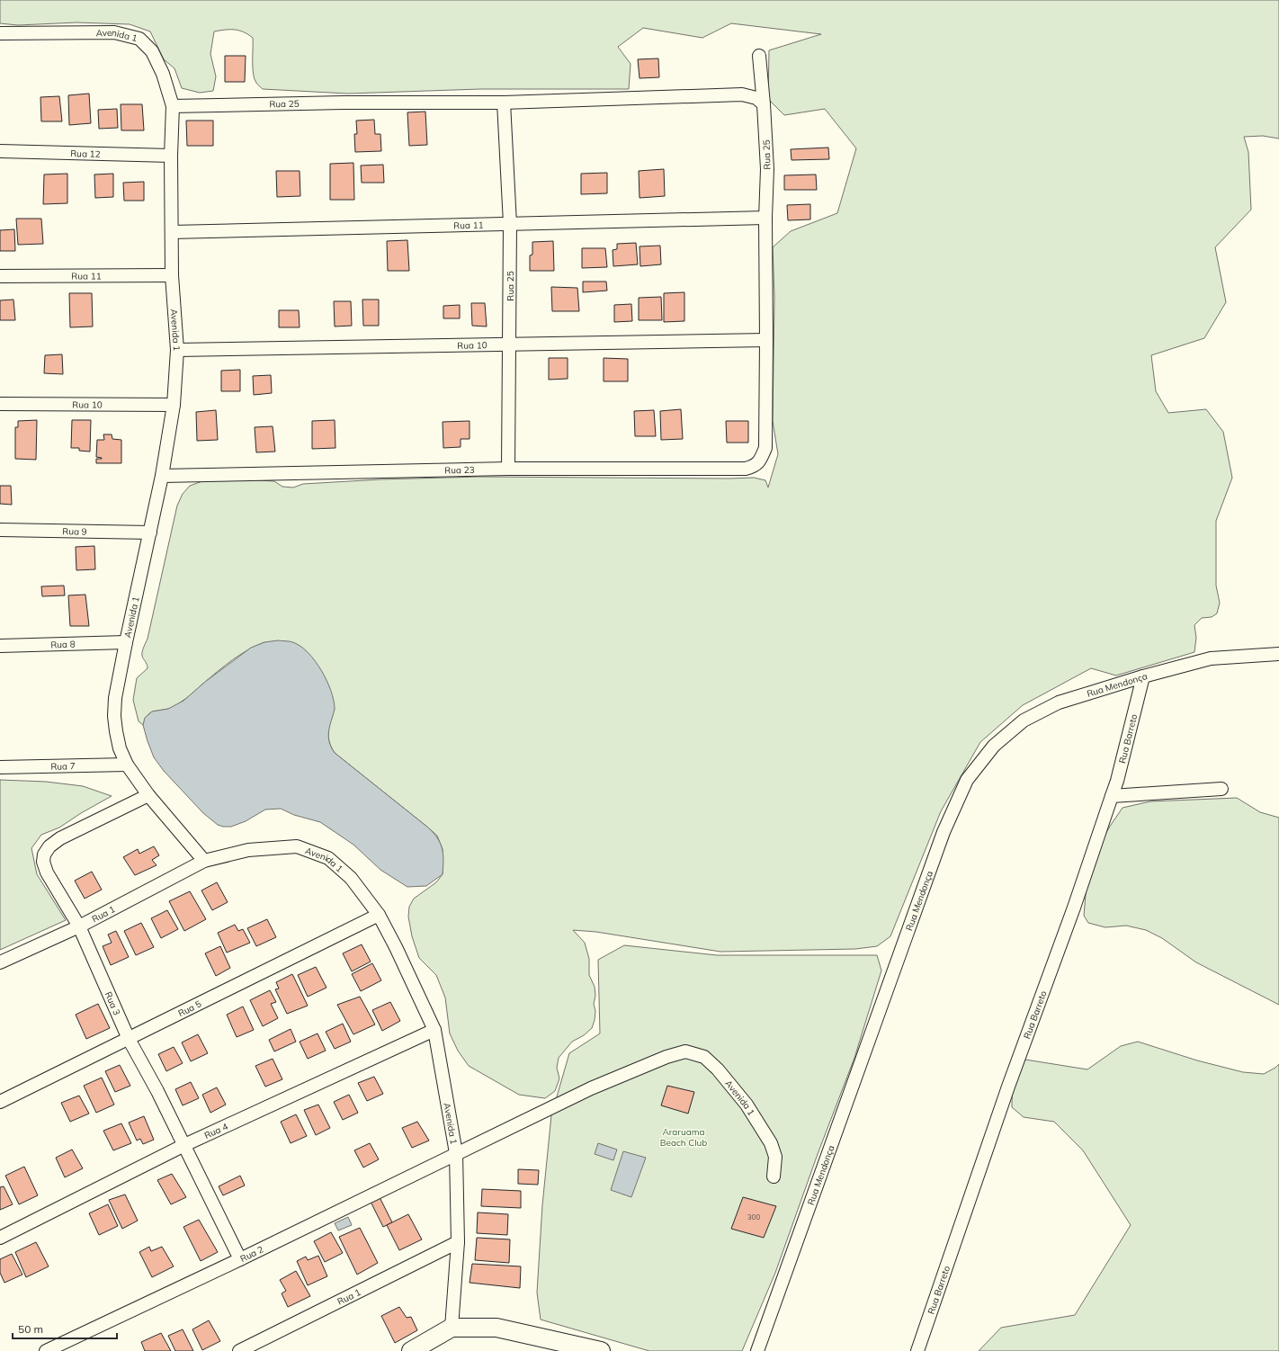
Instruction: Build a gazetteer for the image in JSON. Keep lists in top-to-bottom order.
{
  "streets": {
    "street": [
      "Avenida 1",
      "Rua 25",
      "Rua 12",
      "Rua 11",
      "Rua 10",
      "Rua 23",
      "Rua 9",
      "Rua 8",
      "Rua Mendonça",
      "Rua Barreto",
      "Rua 7",
      "Rua 1",
      "Rua 3",
      "Rua 5",
      "Rua 4",
      "Rua 2"
    ]
  },
  "crossings": [
    ["Avenida 1", "Rua 25"],
    ["Avenida 1", "Rua 12"],
    ["Avenida 1", "Rua 11"],
    ["Avenida 1", "Rua 10"],
    ["Avenida 1", "Rua 23"],
    ["Avenida 1", "Rua 9"],
    ["Avenida 1", "Rua 8"],
    ["Avenida 1", "Rua 7"],
    ["Avenida 1", "Rua 1"],
    ["Avenida 1", "Rua 3"],
    ["Avenida 1", "Rua 5"],
    ["Avenida 1", "Rua 4"],
    ["Avenida 1", "Rua 2"],
    ["Rua 25", "Rua 11"],
    ["Rua 25", "Rua 10"],
    ["Rua 25", "Rua 23"],
    ["Rua Mendonça", "Rua Barreto"],
    ["Rua 1", "Rua 3"],
    ["Rua 3", "Rua 5"],
    ["Rua 3", "Rua 4"],
    ["Rua 3", "Rua 2"]
  ],
  "parks": ["Araruama Beach Club"],
  "house_numbers": ["300"],
  "scale_bar": "50 m"
}
